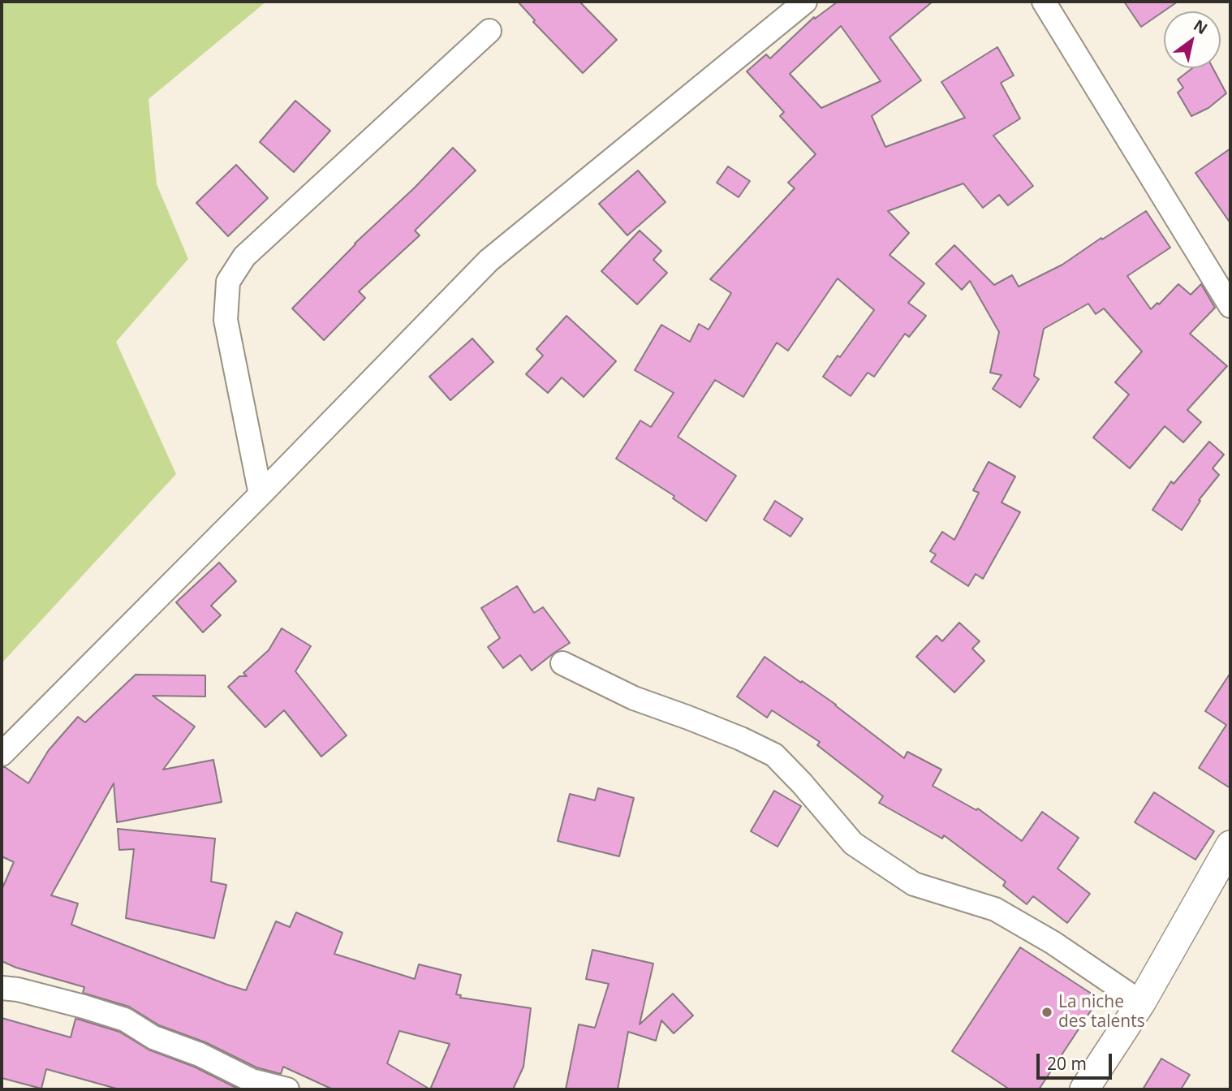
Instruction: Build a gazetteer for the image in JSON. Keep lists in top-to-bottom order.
{
  "places": ["La niche des talents"],
  "scale_bar": "20 m",
  "north": "top right"
}
